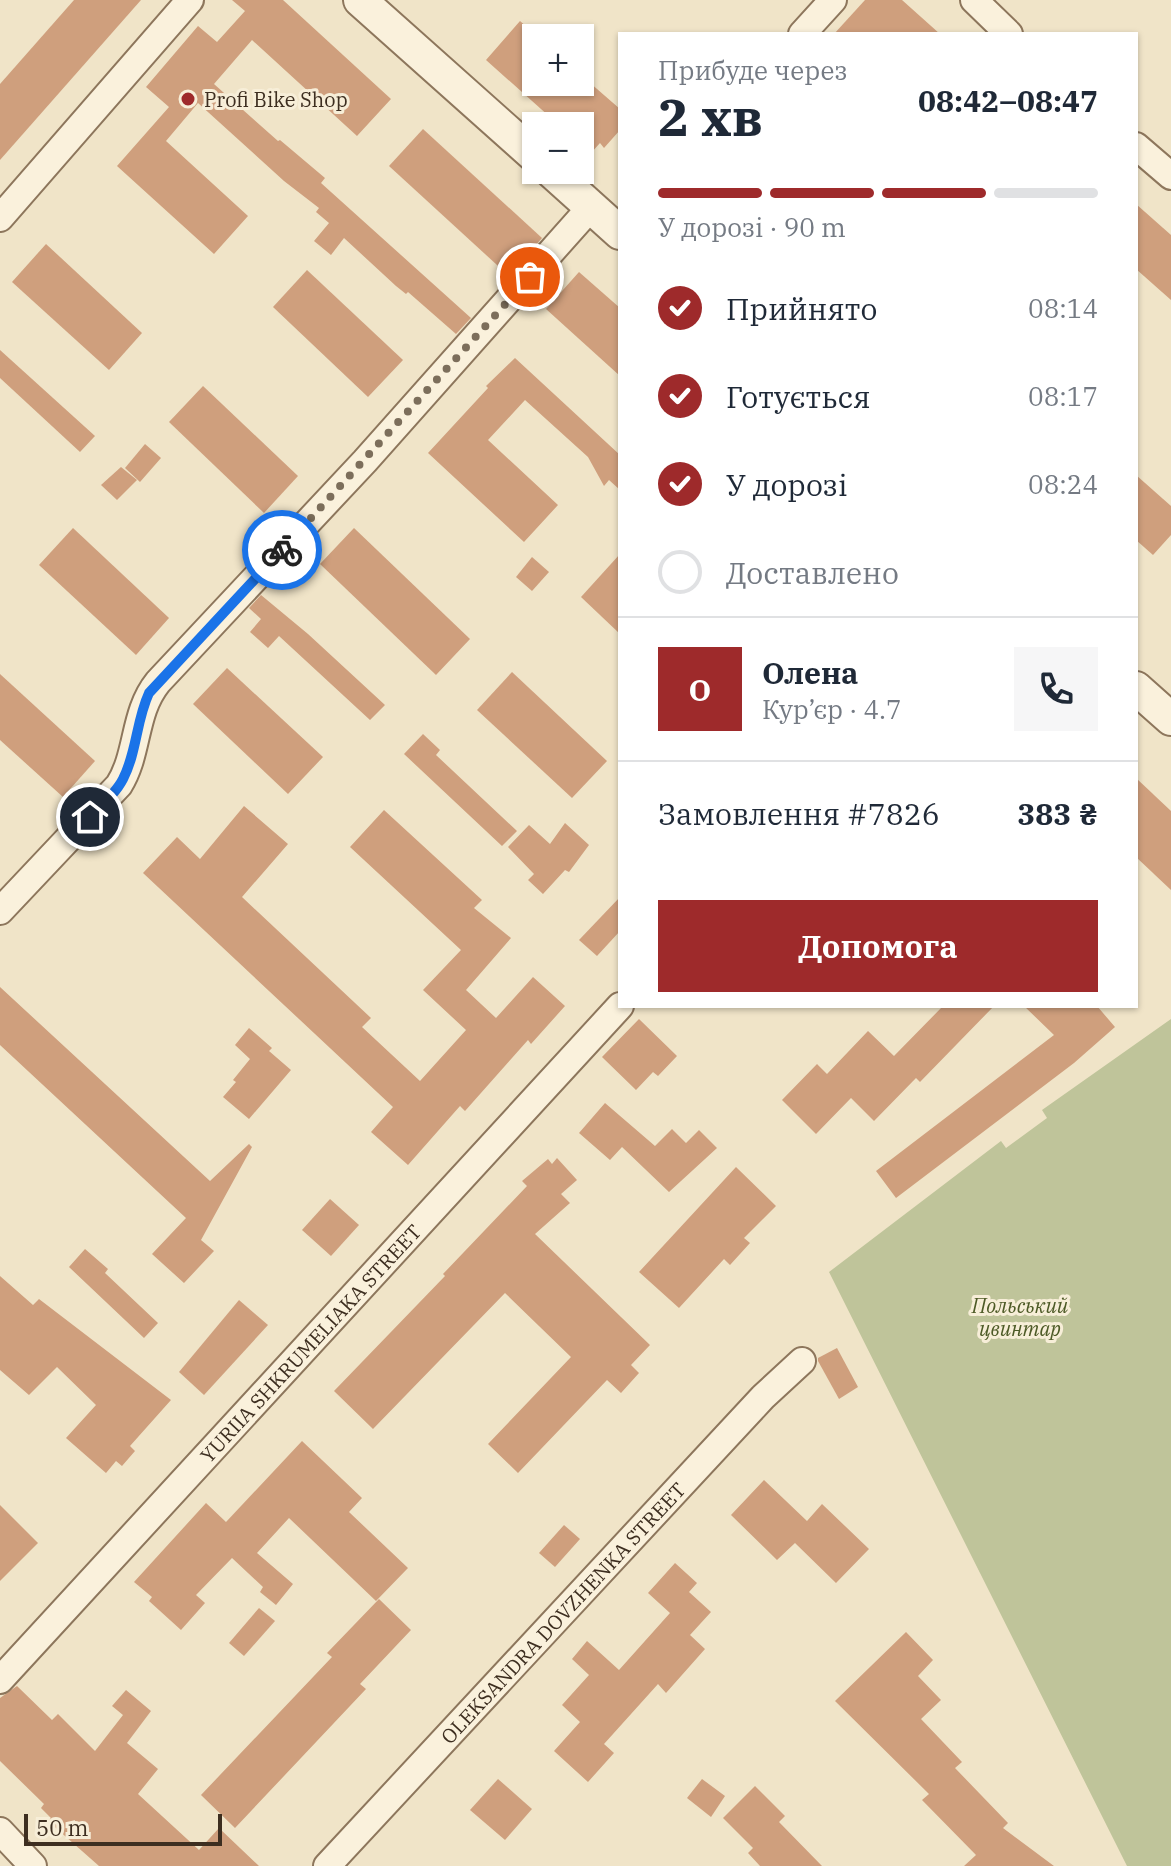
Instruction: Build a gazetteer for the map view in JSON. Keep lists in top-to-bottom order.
{
  "streets": {
    "street": ["YURIIA SHKRUMELIAKA STREET", "OLEKSANDRA DOVZHENKA STREET"]
  },
  "parks": ["Польський цвинтар"],
  "places": ["Profi Bike Shop"],
  "scale_bar": "50 m",
  "page": {
    "map_buttons": ["+", "−"],
    "heading": ["2 хв", "Прибуде через", "08:42–08:47"],
    "panel": [
      "Олена",
      "Кур’єр · 4.7",
      "Замовлення #7826",
      "383 ₴"
    ],
    "bar": "У дорозі · 90 m",
    "list": [
      ["Прийнято", "08:14"],
      ["Готується", "08:17"],
      ["У дорозі", "08:24"],
      "Доставлено"
    ],
    "round": "О",
    "buttons": "Допомога",
    "scale": "50 m"
  }
}
